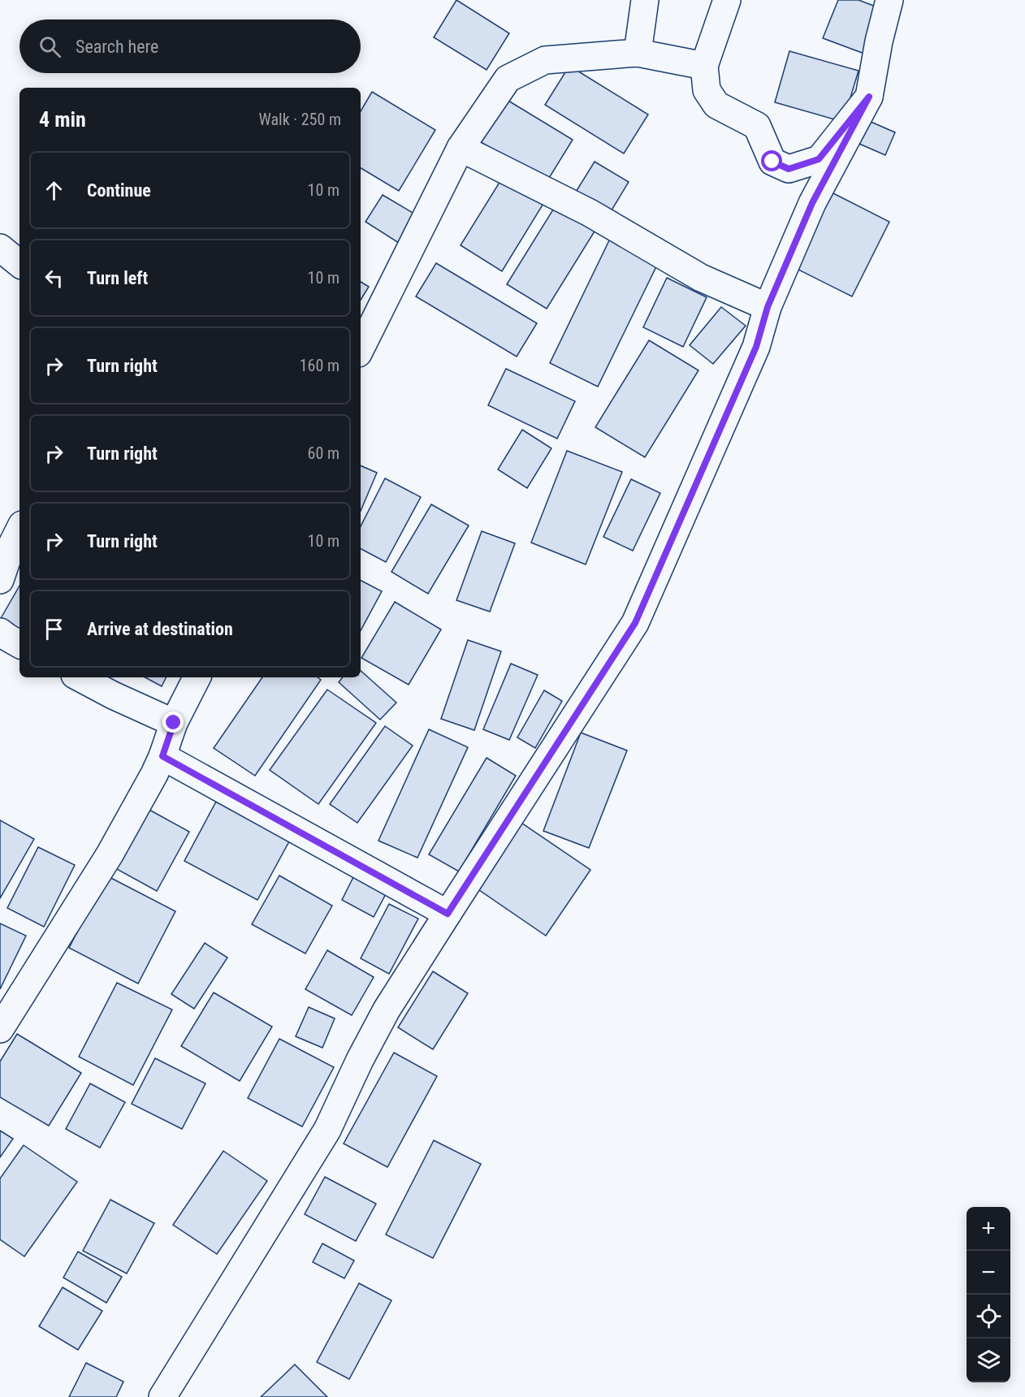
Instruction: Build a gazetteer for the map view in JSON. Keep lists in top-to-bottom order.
{
  "page": {
    "search": "Search here",
    "heading": ["4 min", "Walk · 250 m"],
    "list": [
      ["Continue", "10 m"],
      ["Turn left", "10 m"],
      ["Turn right", "160 m"],
      ["Turn right", "60 m"],
      ["Turn right", "10 m"],
      "Arrive at destination"
    ],
    "map_buttons": ["+", "−"]
  }
}
